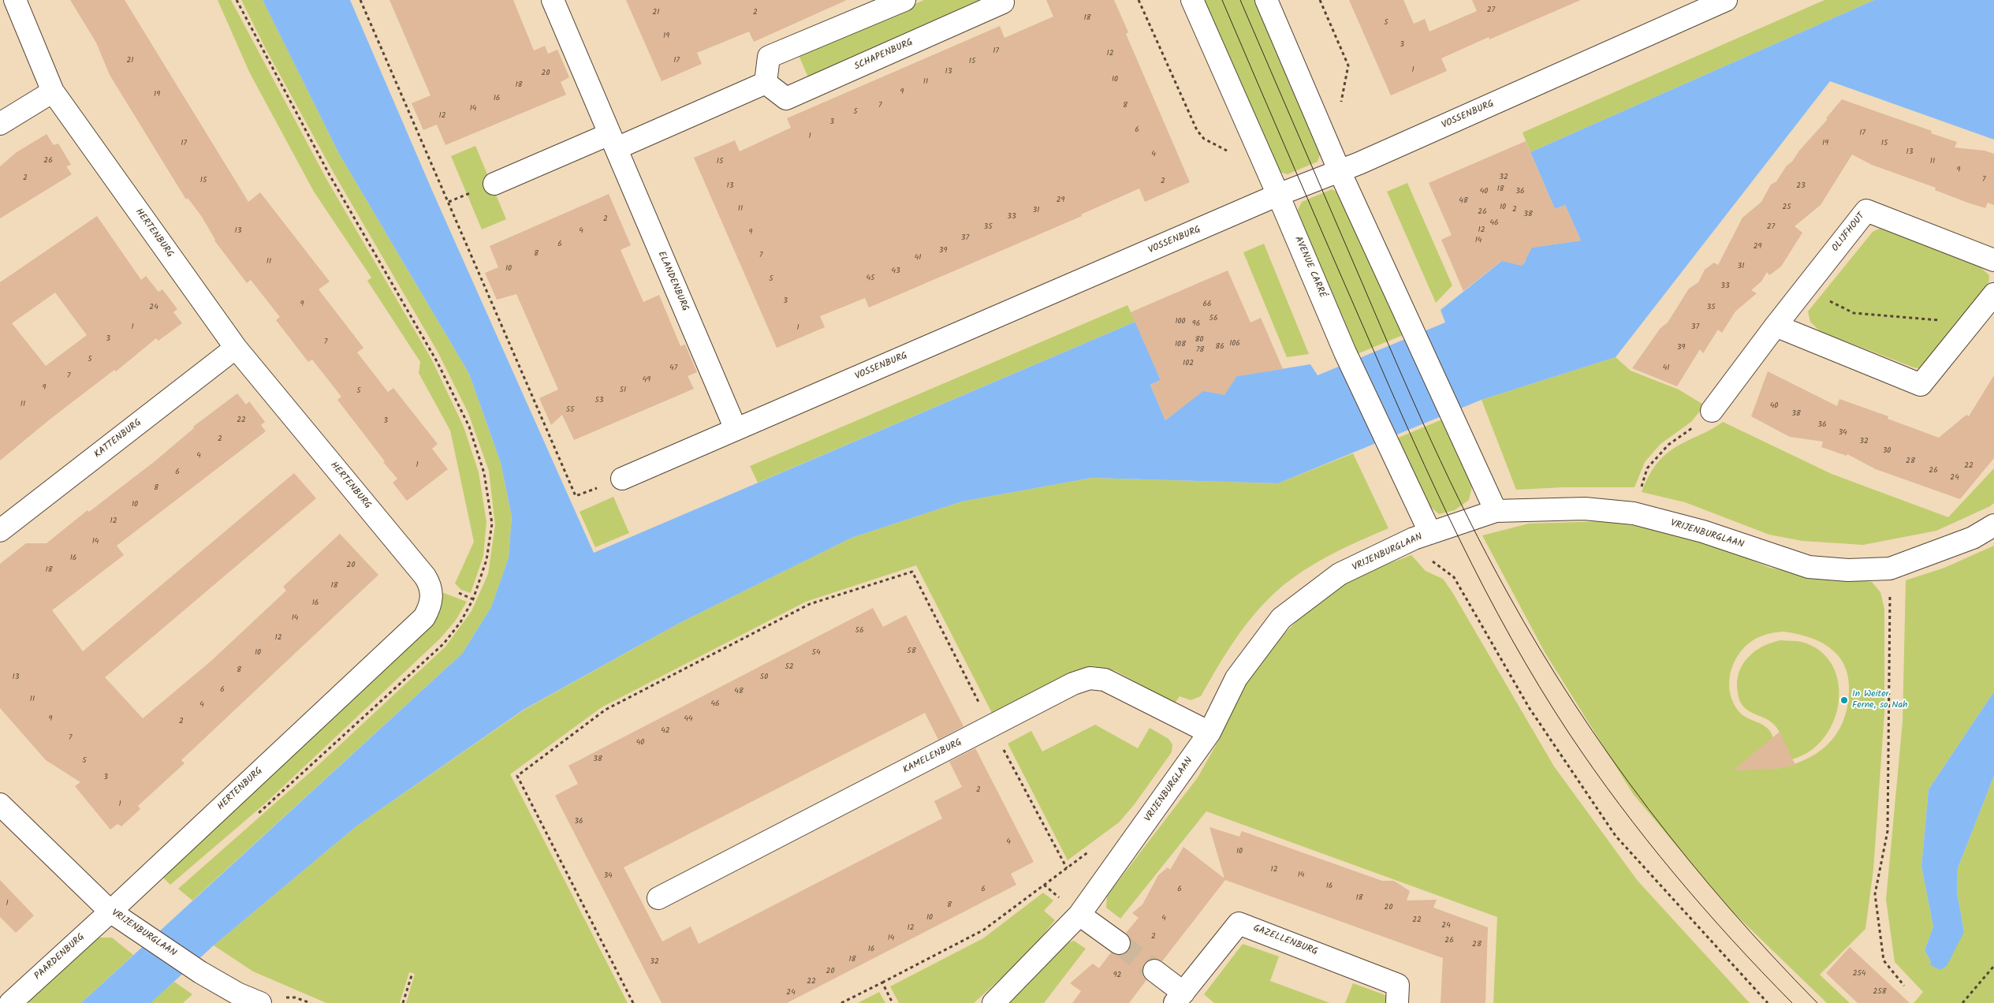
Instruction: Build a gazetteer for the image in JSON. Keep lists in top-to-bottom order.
{
  "streets": {
    "street": [
      "SCHAPENBURG",
      "VOSSENBURG",
      "OLIJFHOUT",
      "HERTENBURG",
      "AVENUE CARRÉ",
      "ELANDENBURG",
      "KATTENBURG",
      "VRIJENBURGLAAN",
      "KAMELENBURG",
      "GAZELLENBURG",
      "PAARDENBURG"
    ]
  },
  "crossings": [
    ["VOSSENBURG", "AVENUE CARRÉ"],
    ["VOSSENBURG", "ELANDENBURG"],
    ["HERTENBURG", "KATTENBURG"],
    ["HERTENBURG", "VRIJENBURGLAAN"],
    ["HERTENBURG", "PAARDENBURG"],
    ["AVENUE CARRÉ", "VRIJENBURGLAAN"],
    ["VRIJENBURGLAAN", "KAMELENBURG"],
    ["VRIJENBURGLAAN", "PAARDENBURG"]
  ],
  "places": ["In Weiter Ferne, so Nah"],
  "house_numbers": [
    "27",
    "21",
    "2",
    "18",
    "5",
    "19",
    "3",
    "17",
    "12",
    "21",
    "17",
    "15",
    "1",
    "13",
    "20",
    "10",
    "11",
    "18",
    "9",
    "19",
    "16",
    "7",
    "8",
    "14",
    "5",
    "12",
    "3",
    "6",
    "17",
    "1",
    "17",
    "19",
    "15",
    "13",
    "4",
    "26",
    "15",
    "11",
    "9",
    "32",
    "2",
    "7",
    "15",
    "2",
    "13",
    "23",
    "18",
    "40",
    "36",
    "29",
    "48",
    "10",
    "25",
    "11",
    "2",
    "31",
    "26",
    "38",
    "33",
    "2",
    "46",
    "35",
    "27",
    "12",
    "13",
    "4",
    "9",
    "37",
    "14",
    "6",
    "29",
    "39",
    "8",
    "7",
    "41",
    "11",
    "31",
    "10",
    "43",
    "45",
    "5",
    "33",
    "3",
    "9",
    "66",
    "24",
    "35",
    "56",
    "100",
    "96",
    "1",
    "37",
    "1",
    "3",
    "80",
    "7",
    "106",
    "108",
    "86",
    "39",
    "78",
    "5",
    "102",
    "47",
    "41",
    "7",
    "49",
    "9",
    "51",
    "5",
    "53",
    "11",
    "40",
    "55",
    "38",
    "22",
    "3",
    "36",
    "34",
    "2",
    "32",
    "30",
    "4",
    "28",
    "1",
    "22",
    "26",
    "6",
    "24",
    "8",
    "10",
    "12",
    "14",
    "16",
    "20",
    "18",
    "18",
    "16",
    "14",
    "56",
    "12",
    "58",
    "10",
    "54",
    "52",
    "8",
    "13",
    "50",
    "6",
    "48",
    "11",
    "46",
    "4",
    "9",
    "44",
    "2",
    "42",
    "7",
    "40",
    "38",
    "5",
    "3",
    "2",
    "1",
    "36",
    "4",
    "10",
    "12",
    "14",
    "34",
    "16",
    "6",
    "6",
    "18",
    "1",
    "8",
    "20",
    "10",
    "4",
    "22",
    "24",
    "12",
    "2",
    "14",
    "26",
    "28",
    "16",
    "18",
    "32",
    "20",
    "254",
    "92",
    "22",
    "258",
    "24"
  ]
}
